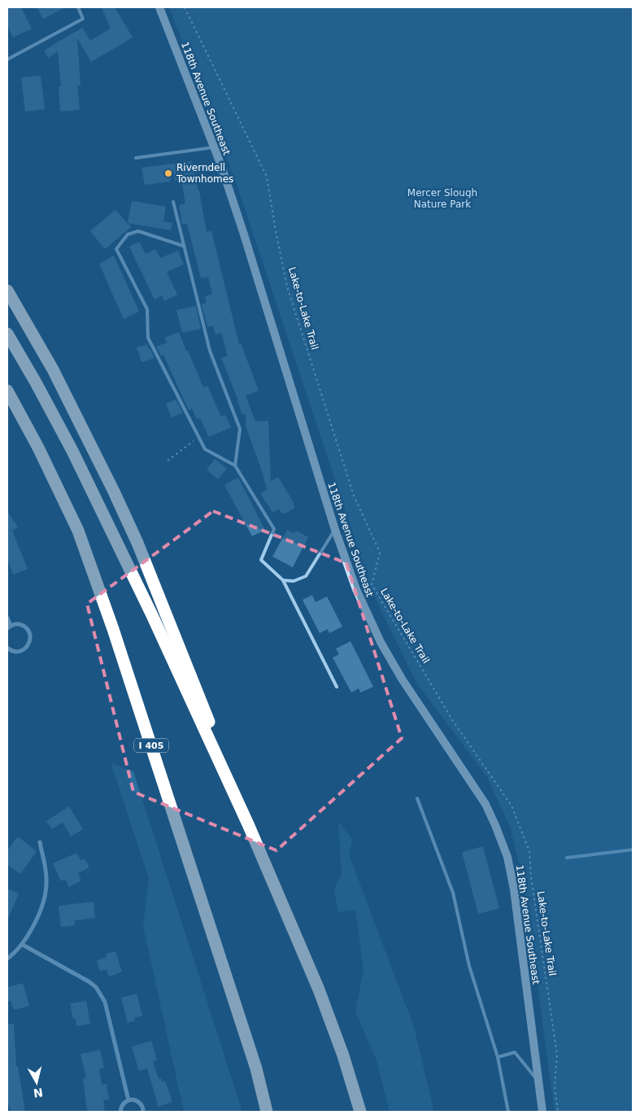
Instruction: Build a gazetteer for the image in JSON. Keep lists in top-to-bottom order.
{
  "streets": {
    "highway": ["I 405"],
    "street": ["118th Avenue Southeast"],
    "path": ["Lake-to-Lake Trail"]
  },
  "parks": ["Mercer Slough Nature Park"],
  "places": ["Riverndell Townhomes"],
  "north": "bottom"
}
